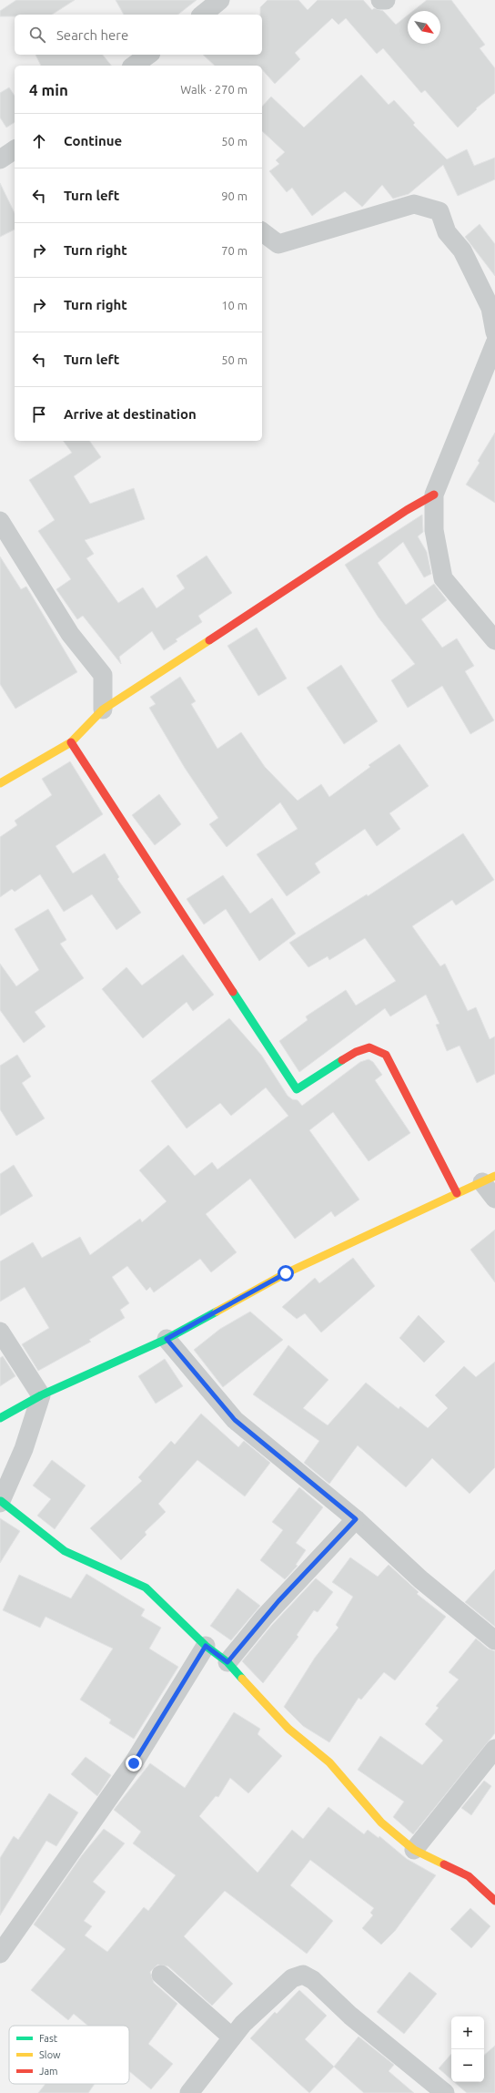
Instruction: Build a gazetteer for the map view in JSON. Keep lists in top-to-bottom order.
{
  "legend": ["Fast", "Slow", "Jam"],
  "north": "bottom right",
  "page": {
    "search": "Search here",
    "heading": ["4 min", "Walk · 270 m"],
    "list": [
      ["Continue", "50 m"],
      ["Turn left", "90 m"],
      ["Turn right", "70 m"],
      ["Turn right", "10 m"],
      ["Turn left", "50 m"],
      "Arrive at destination"
    ],
    "map_buttons": ["+", "−"]
  }
}
